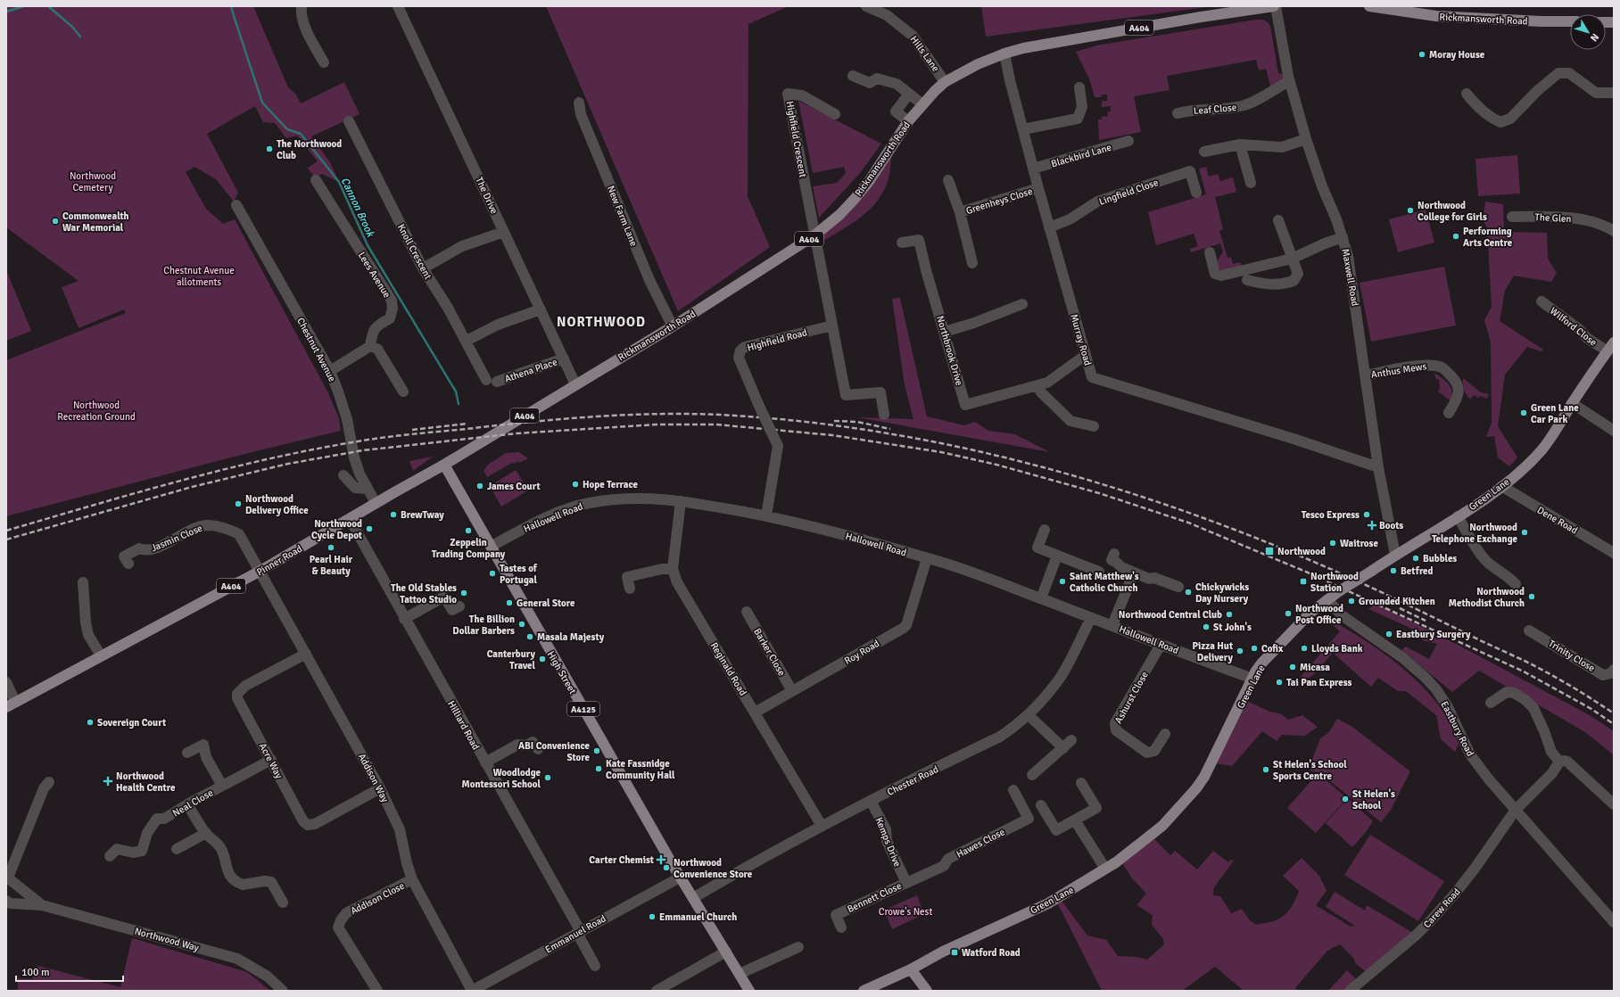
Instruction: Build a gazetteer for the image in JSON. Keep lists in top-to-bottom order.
{
  "streets": {
    "main road": [
      "Rickmansworth Road",
      "A404",
      "Green Lane",
      "Pinner Road",
      "High Street",
      "A4125"
    ],
    "street": [
      "Hills Lane",
      "Leaf Close",
      "Highfield Crescent",
      "Blackbird Lane",
      "Lingfield Close",
      "The Drive",
      "Greenheys Close",
      "New Farm Lane",
      "The Glen",
      "Knoll Crescent",
      "Lees Avenue",
      "Maxwell Road",
      "Wilford Close",
      "Highfield Road",
      "Murray Road",
      "Chestnut Avenue",
      "Northbrook Drive",
      "Athena Place",
      "Anthus Mews",
      "Hallowell Road",
      "Dene Road",
      "Jasmin Close",
      "Barker Close",
      "Roy Road",
      "Trinity Close",
      "Reginald Road",
      "Ashurst Close",
      "Hilliard Road",
      "Eastbury Road",
      "Acre Way",
      "Addison Way",
      "Chester Road",
      "Neal Close",
      "Kemps Drive",
      "Hawes Close",
      "Bennett Close",
      "Addison Close",
      "Carew Road",
      "Emmanuel Road",
      "Northwood Way"
    ]
  },
  "crossings": [
    ["Rickmansworth Road", "Hills Lane"],
    ["Rickmansworth Road", "Highfield Crescent"],
    ["Rickmansworth Road", "The Drive"],
    ["Rickmansworth Road", "New Farm Lane"],
    ["Rickmansworth Road", "Maxwell Road"],
    ["Rickmansworth Road", "Murray Road"],
    ["Rickmansworth Road", "Pinner Road"],
    ["Leaf Close", "Maxwell Road"],
    ["Blackbird Lane", "Murray Road"],
    ["Lingfield Close", "Murray Road"],
    ["The Drive", "Athena Place"],
    ["Greenheys Close", "Murray Road"],
    ["Knoll Crescent", "Athena Place"],
    ["Maxwell Road", "Murray Road"],
    ["Maxwell Road", "Anthus Mews"],
    ["Maxwell Road", "Green Lane"],
    ["Wilford Close", "Green Lane"],
    ["Highfield Road", "Hallowell Road"],
    ["Chestnut Avenue", "Pinner Road"],
    ["Green Lane", "Hallowell Road"],
    ["Green Lane", "Dene Road"],
    ["Green Lane", "Eastbury Road"],
    ["Hallowell Road", "Roy Road"],
    ["Hallowell Road", "High Street"],
    ["Hallowell Road", "Ashurst Close"],
    ["Hallowell Road", "Chester Road"],
    ["Jasmin Close", "Pinner Road"],
    ["Jasmin Close", "Addison Way"],
    ["Pinner Road", "High Street"],
    ["Pinner Road", "Hilliard Road"],
    ["Pinner Road", "Addison Way"],
    ["Barker Close", "Roy Road"],
    ["Roy Road", "Reginald Road"],
    ["Reginald Road", "Chester Road"],
    ["High Street", "A4125"],
    ["High Street", "Chester Road"],
    ["High Street", "Emmanuel Road"],
    ["Hilliard Road", "Emmanuel Road"],
    ["Eastbury Road", "Carew Road"],
    ["Acre Way", "Addison Way"],
    ["Acre Way", "Neal Close"],
    ["Addison Way", "Addison Close"],
    ["Addison Way", "Emmanuel Road"],
    ["Chester Road", "Kemps Drive"],
    ["Kemps Drive", "Hawes Close"],
    ["Kemps Drive", "Bennett Close"],
    ["Hawes Close", "Bennett Close"]
  ],
  "districts": ["NORTHWOOD"],
  "water": ["Cannon Brook"],
  "parks": [
    "Northwood Cemetery",
    "Chestnut Avenue allotments",
    "Northwood Recreation Ground",
    "Crowe's Nest"
  ],
  "places": {
    "other": [
      "Moray House",
      "The Northwood Club",
      "Northwood College for Girls",
      "Commonwealth War Memorial",
      "Performing Arts Centre",
      "Green Lane Car Park",
      "Hope Terrace",
      "James Court",
      "Northwood Delivery Office",
      "BrewTway",
      "Tesco Express",
      "Northwood Cycle Depot",
      "Zeppelin Trading Company",
      "Northwood Telephone Exchange",
      "Waitrose",
      "Pearl Hair & Beauty",
      "Bubbles",
      "Betfred",
      "Tastes of Portugal",
      "Saint Matthew's Catholic Church",
      "Chickywicks Day Nursery",
      "The Old Stables Tattoo Studio",
      "Northwood Methodist Church",
      "Grounded Kitchen",
      "General Store",
      "Northwood Post Office",
      "Northwood Central Club",
      "The Billion Dollar Barbers",
      "St John's",
      "Eastbury Surgery",
      "Masala Majesty",
      "Cofix",
      "Lloyds Bank",
      "Pizza Hut Delivery",
      "Canterbury Travel",
      "Micasa",
      "Tai Pan Express",
      "Sovereign Court",
      "ABI Convenience Store",
      "Kate Fassnidge Community Hall",
      "St Helen's School Sports Centre",
      "Woodlodge Montessori School",
      "St Helen's School",
      "Northwood Convenience Store",
      "Emmanuel Church"
    ],
    "health": ["Boots", "Northwood Health Centre", "Carter Chemist"],
    "transit": ["Northwood", "Northwood Station", "Watford Road"]
  },
  "scale_bar": "100 m",
  "north": "bottom right"
}
